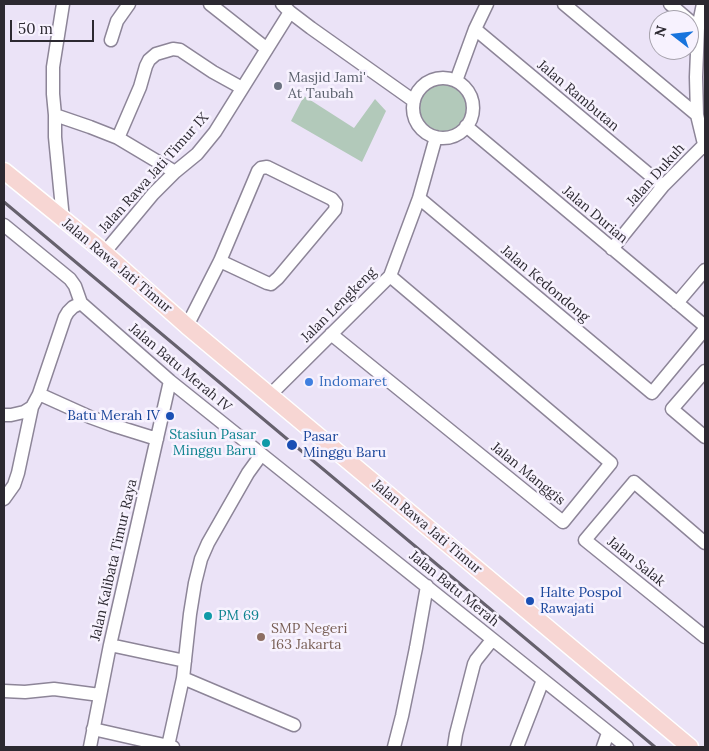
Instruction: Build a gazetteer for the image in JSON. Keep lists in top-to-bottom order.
{
  "streets": {
    "main road": ["Jalan Rawa Jati Timur"],
    "street": [
      "Jalan Rambutan",
      "Jalan Rawa Jati Timur IX",
      "Jalan Dukuh",
      "Jalan Durian",
      "Jalan Kedondong",
      "Jalan Lengkeng",
      "Jalan Batu Merah IV",
      "Jalan Manggis",
      "Jalan Kalibata Timur Raya",
      "Jalan Salak",
      "Jalan Batu Merah"
    ]
  },
  "crossings": [
    ["Jalan Rambutan", "Jalan Dukuh"],
    ["Jalan Rawa Jati Timur IX", "Jalan Rawa Jati Timur"],
    ["Jalan Dukuh", "Jalan Durian"],
    ["Jalan Durian", "Jalan Kedondong"],
    ["Jalan Durian", "Jalan Lengkeng"],
    ["Jalan Rawa Jati Timur", "Jalan Lengkeng"],
    ["Jalan Kedondong", "Jalan Lengkeng"],
    ["Jalan Lengkeng", "Jalan Manggis"],
    ["Jalan Batu Merah IV", "Jalan Kalibata Timur Raya"],
    ["Jalan Batu Merah IV", "Jalan Batu Merah"]
  ],
  "places": [
    "Masjid Jami' At Taubah",
    "Indomaret",
    "Batu Merah IV",
    "Stasiun Pasar Minggu Baru",
    "Pasar Minggu Baru",
    "Halte Pospol Rawajati",
    "PM 69",
    "SMP Negeri 163 Jakarta"
  ],
  "scale_bar": "50 m",
  "north": "left"
}
